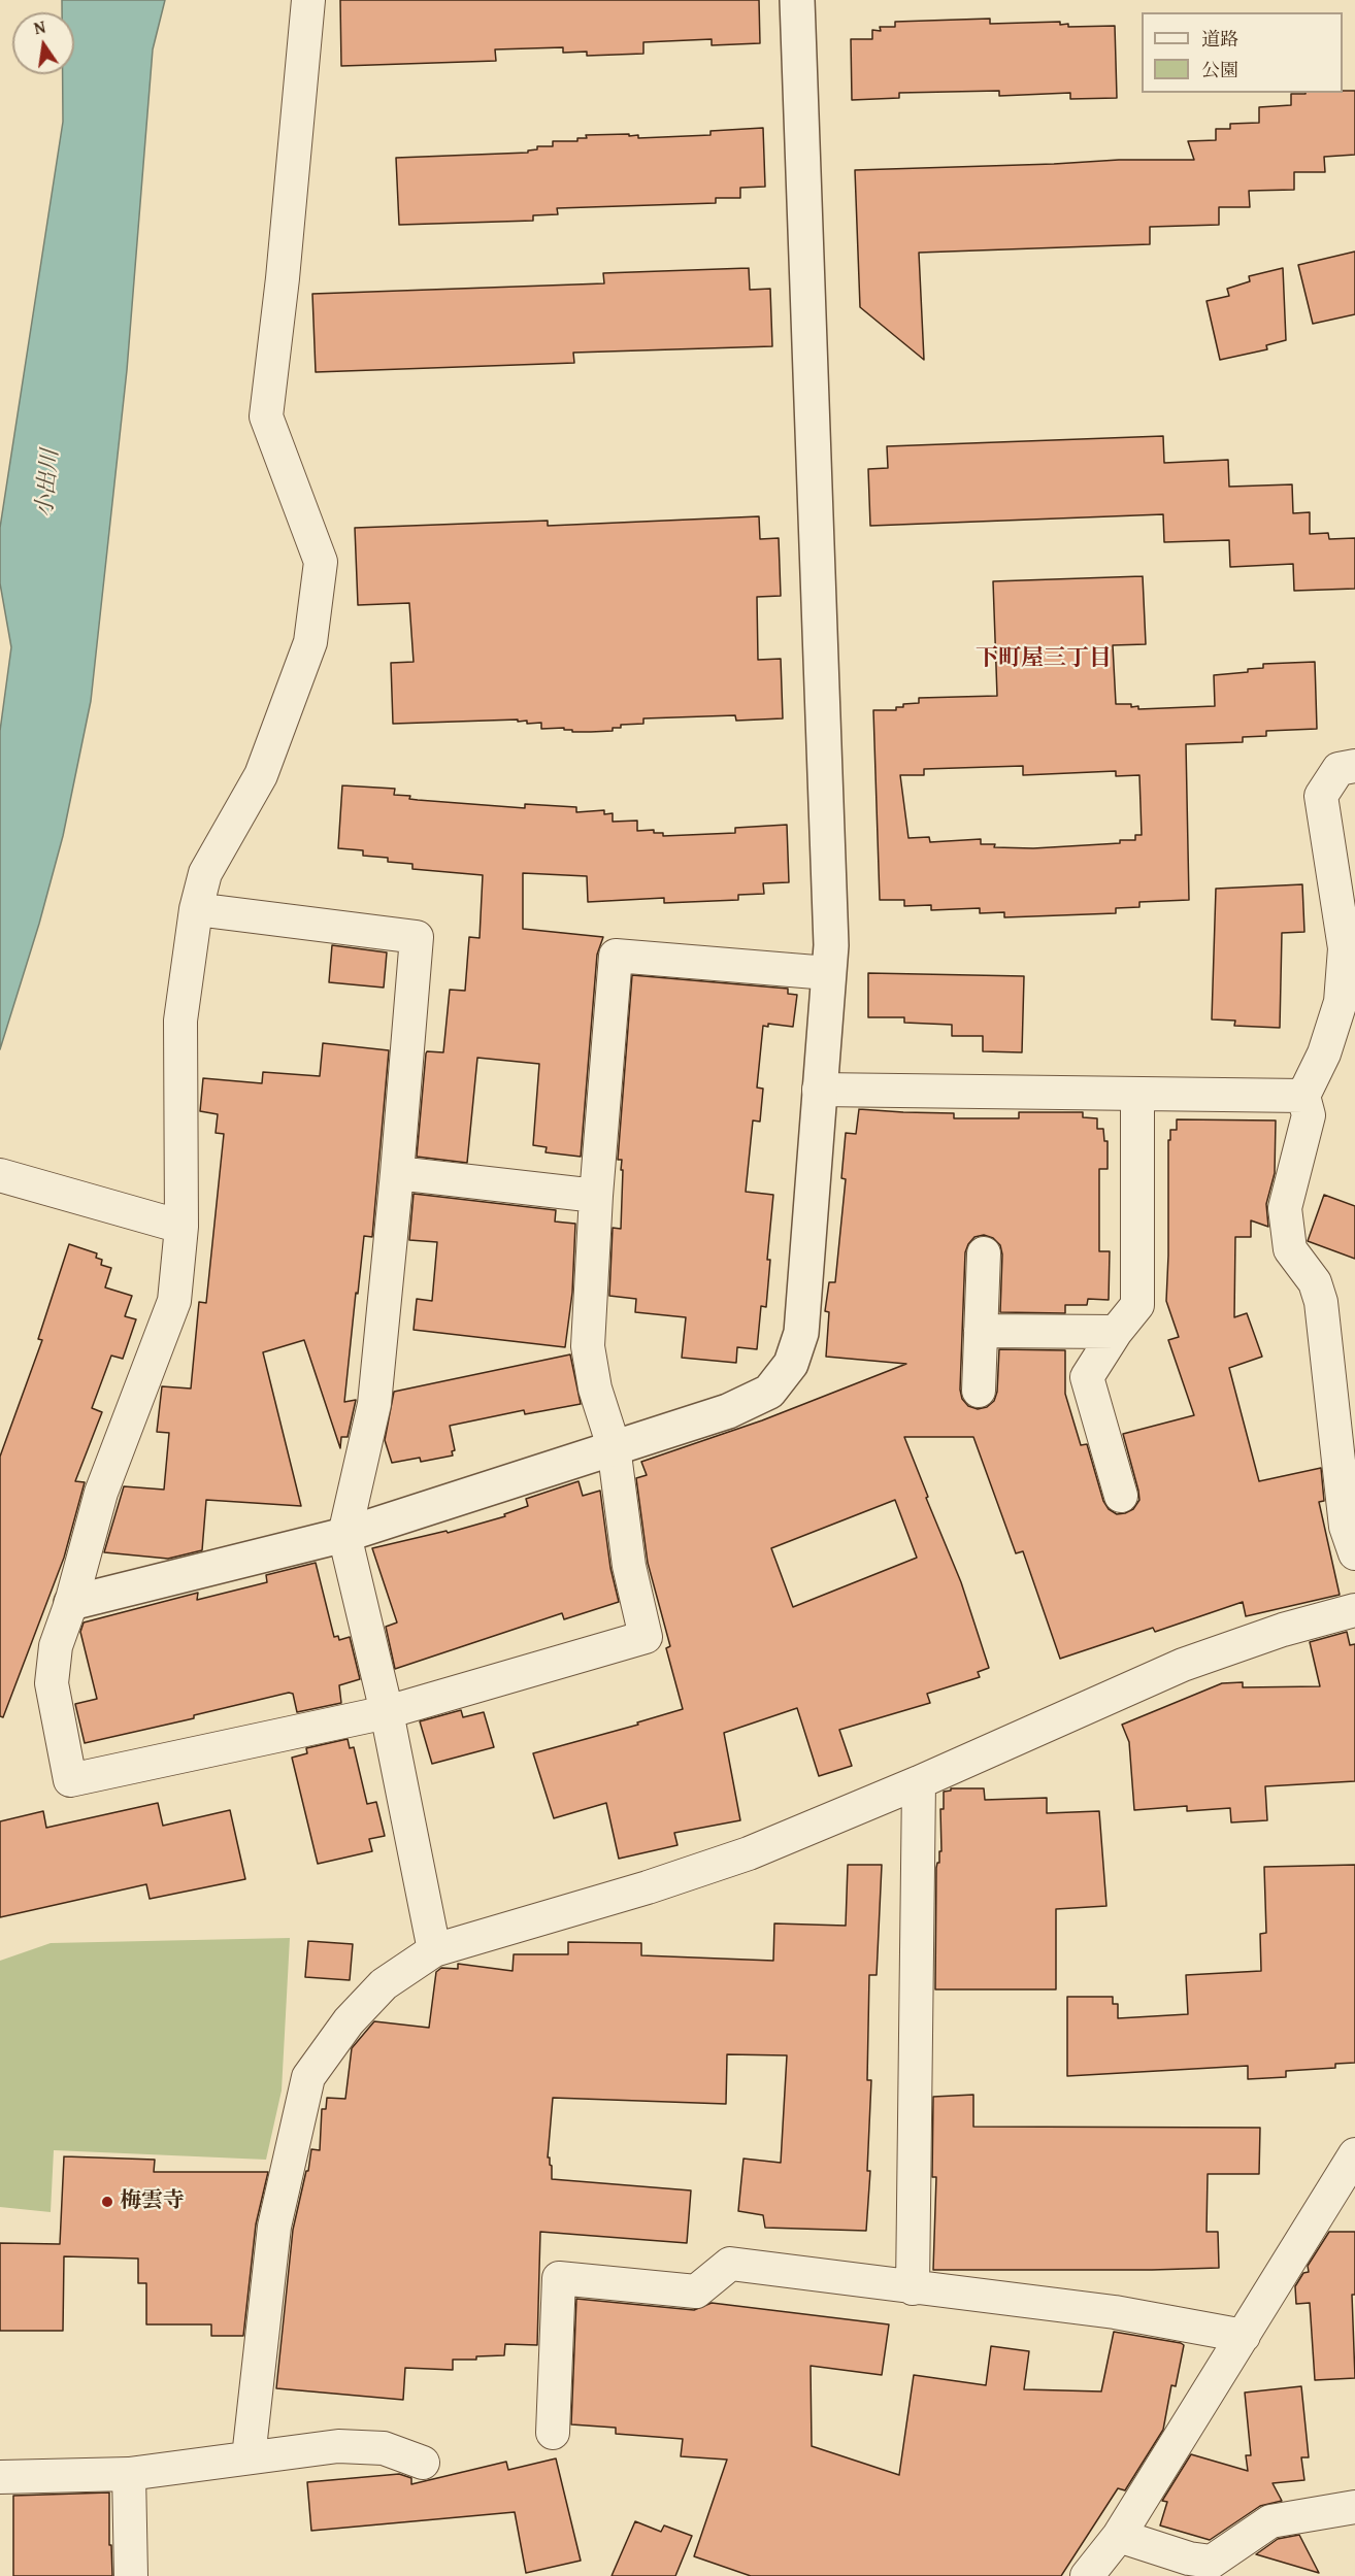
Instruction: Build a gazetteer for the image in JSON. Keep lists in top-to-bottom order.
{
  "districts": ["下町屋三丁目"],
  "water": ["小出川"],
  "places": ["梅雲寺"],
  "legend": ["道路", "公園"],
  "north": "top"
}
